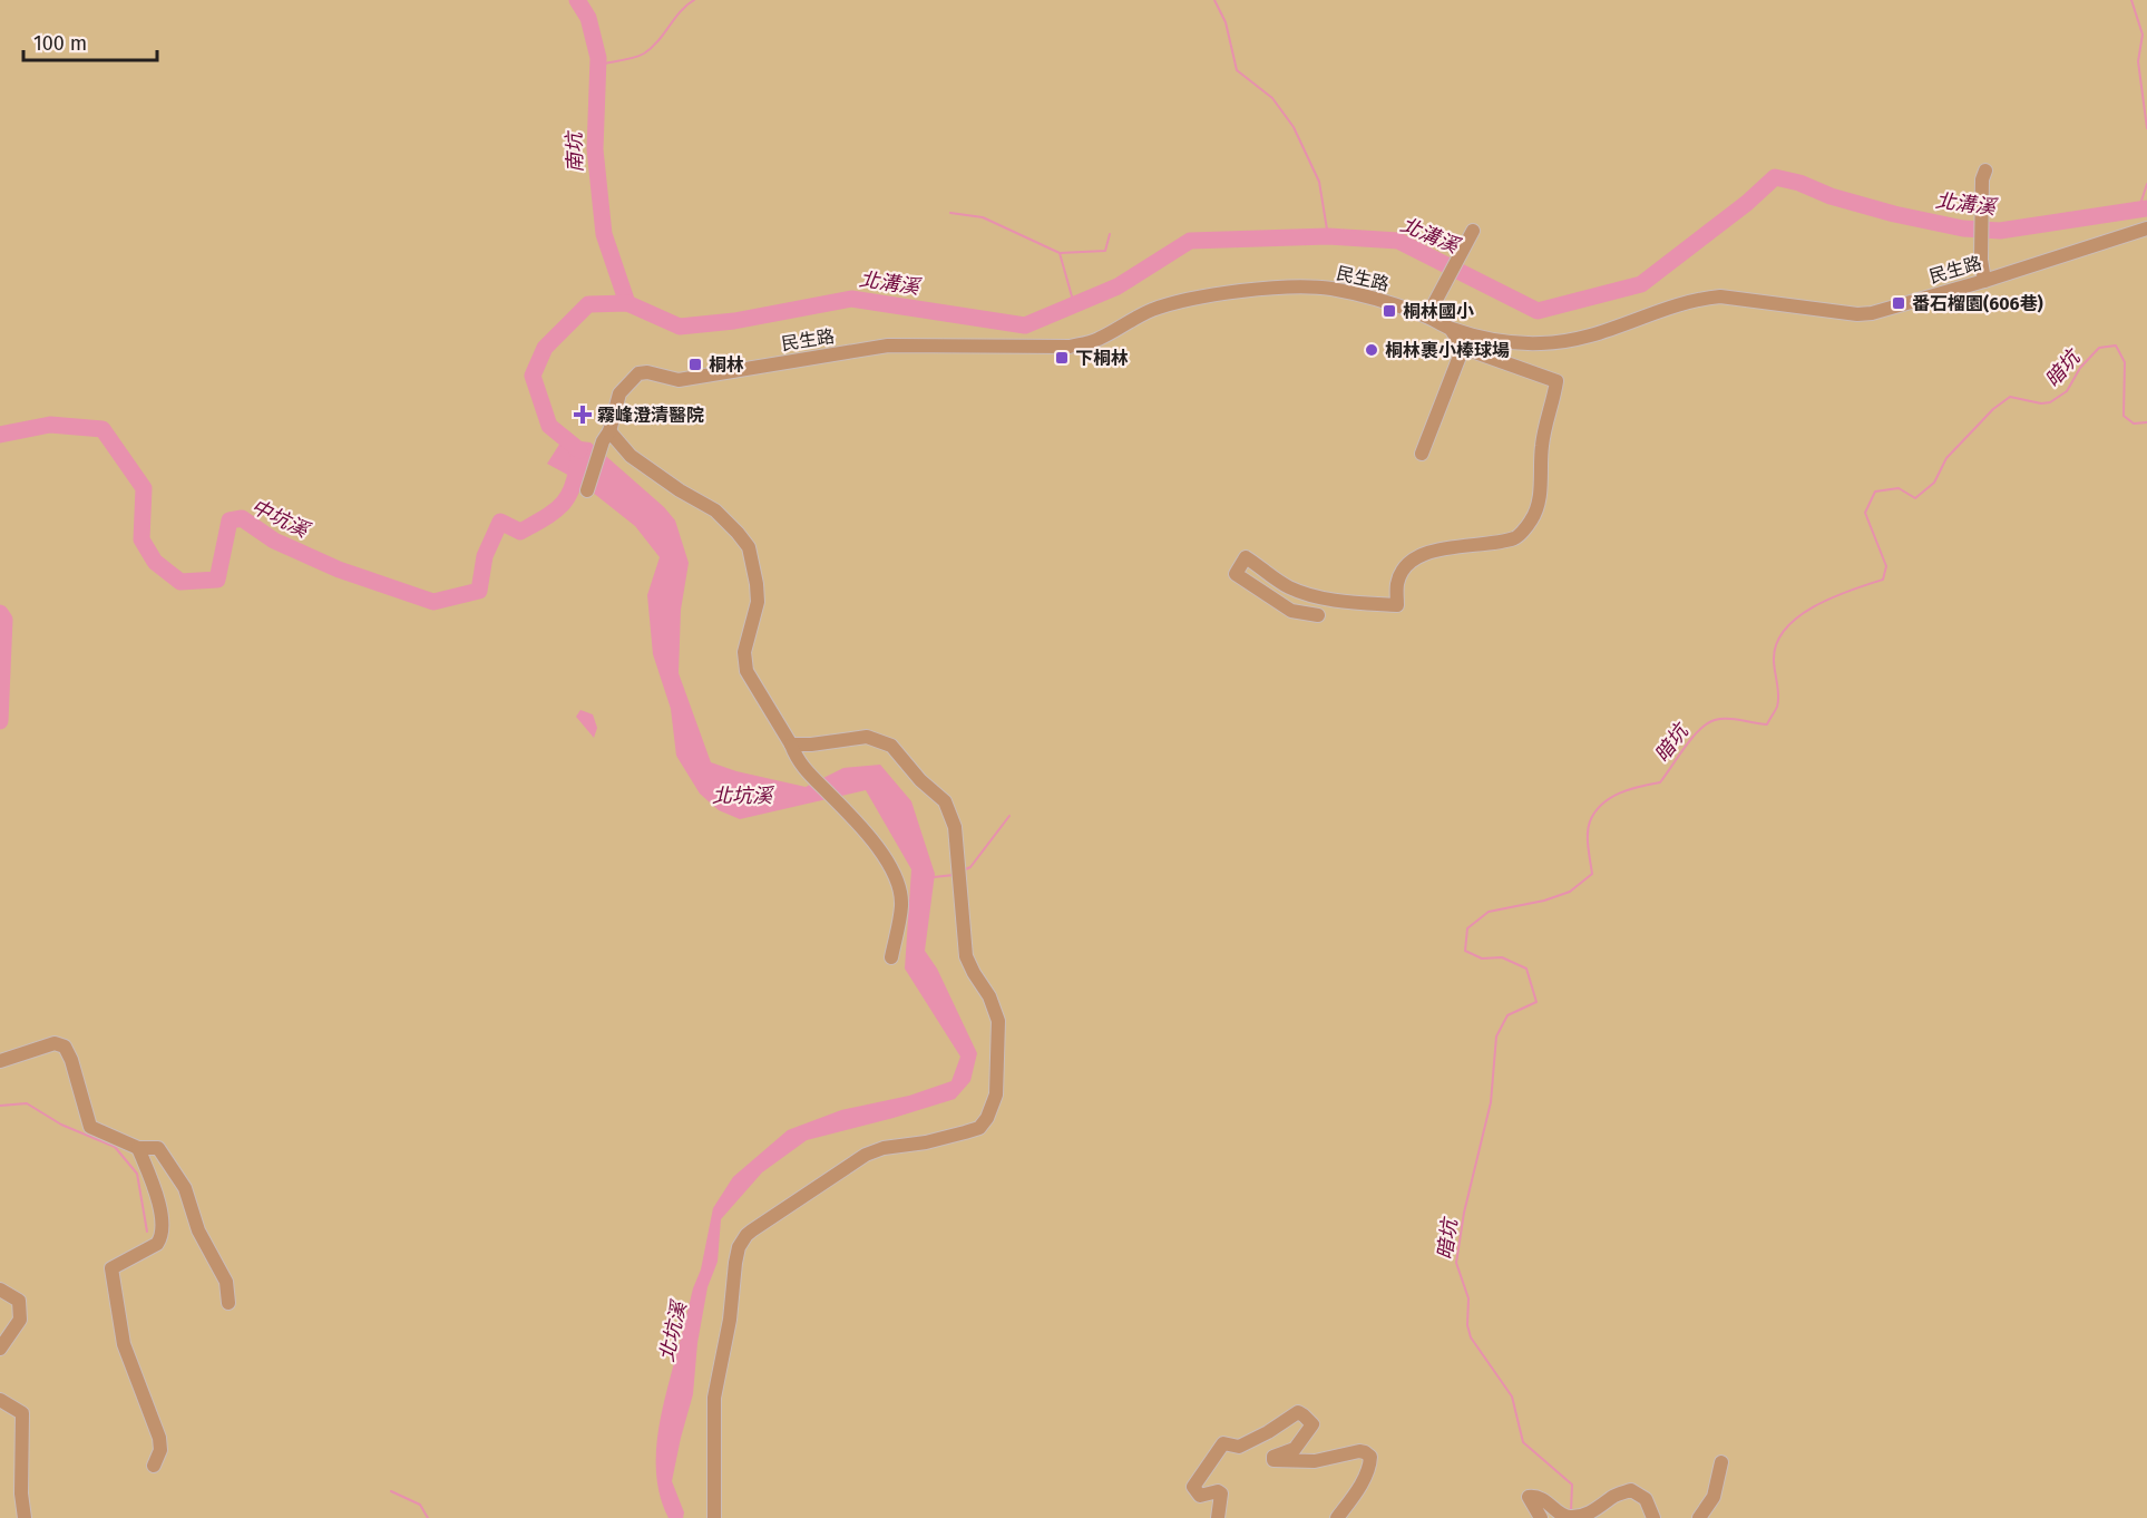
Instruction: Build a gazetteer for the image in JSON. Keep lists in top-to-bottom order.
{
  "streets": {
    "street": ["民生路"]
  },
  "water": [
    "南坑",
    "北溝溪",
    "暗坑",
    "中坑溪",
    "北坑溪"
  ],
  "places": {
    "transit": [
      "番石榴園(606巷)",
      "桐林國小",
      "下桐林",
      "桐林"
    ],
    "other": ["桐林裹小棒球場"],
    "health": ["霧峰澄清醫院"]
  },
  "scale_bar": "100 m"
}
